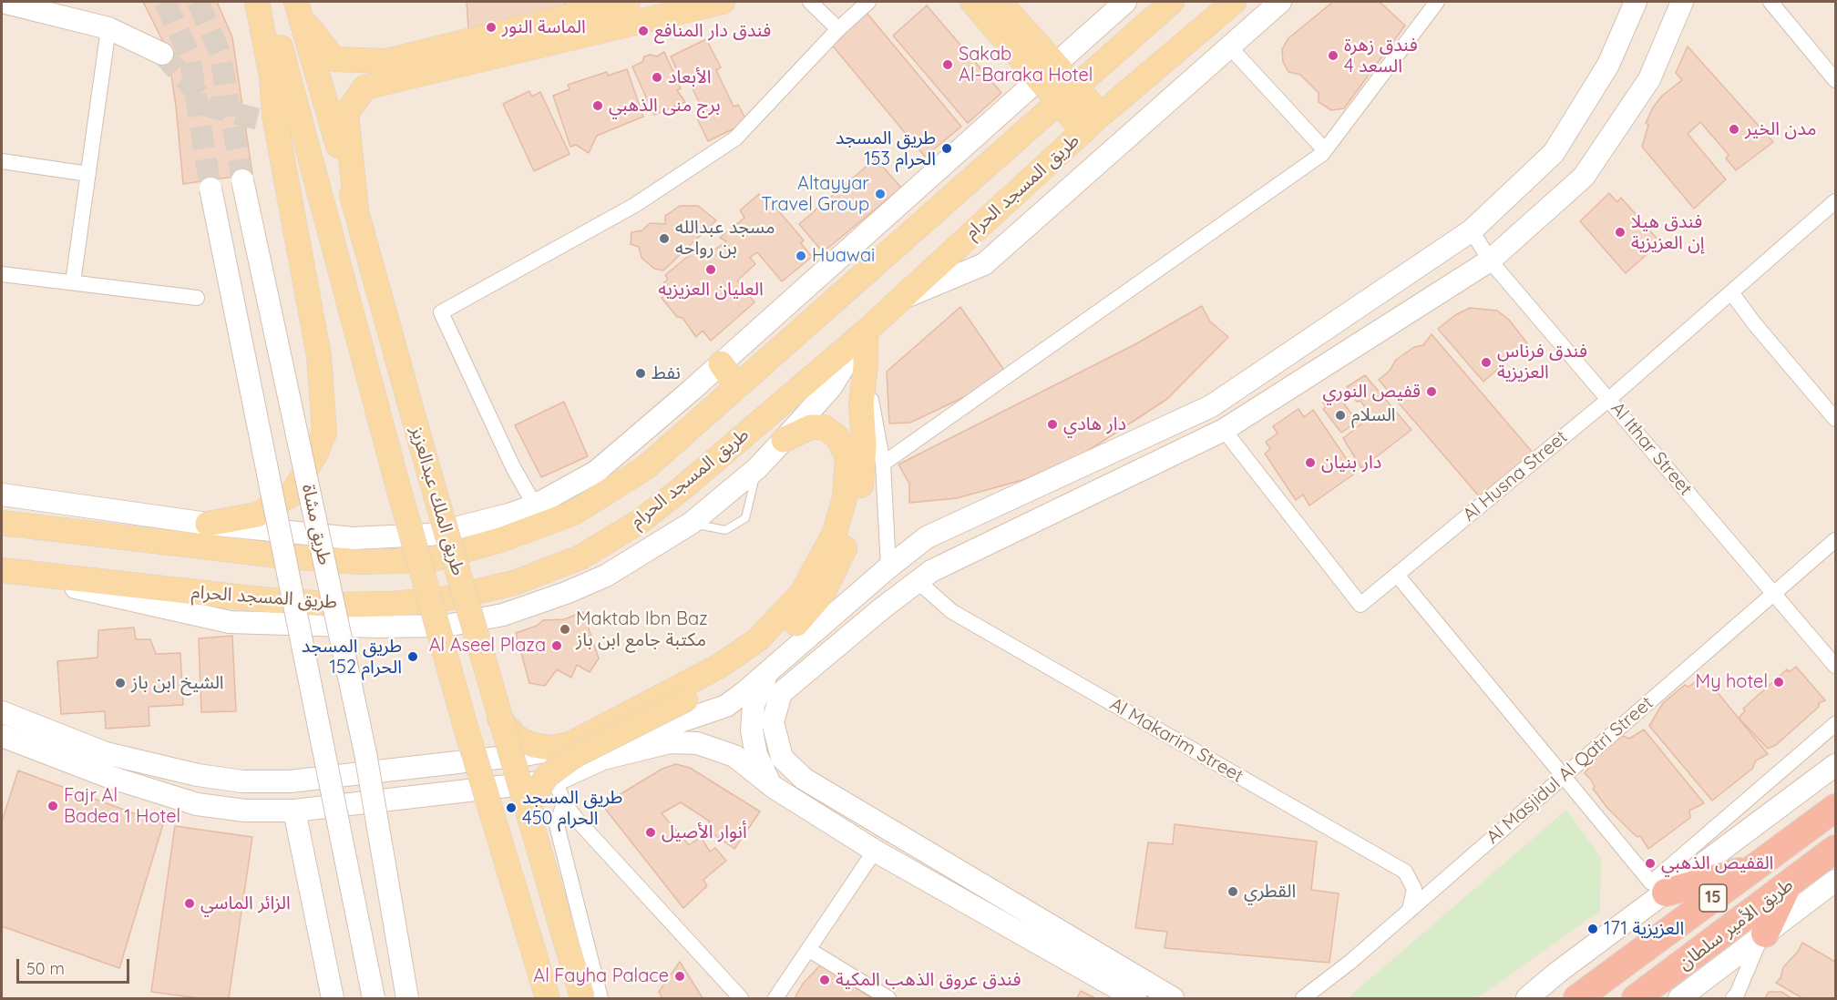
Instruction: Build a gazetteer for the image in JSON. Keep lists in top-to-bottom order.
{
  "streets": {
    "highway": ["15", "طريق الأمير سلطان"],
    "main road": ["طريق المسجد الحرام", "طريق الملك عبدالعزيز"],
    "street": [
      "Al Ithar Street",
      "Al Husna Street",
      "طريق مشاة",
      "Al Makarim Street",
      "Al Masjidul Al Qatri Street"
    ]
  },
  "crossings": [
    ["Al Ithar Street", "Al Husna Street"],
    ["Al Ithar Street", "Al Masjidul Al Qatri Street"],
    ["Al Makarim Street", "Al Masjidul Al Qatri Street"]
  ],
  "places": [
    "الماسة النور",
    "فندق دار المنافع",
    "فندق زهرة السعد 4",
    "Sakab Al-Baraka Hotel",
    "الأبعاد",
    "برج منى الذهبي",
    "مدن الخير",
    "طريق المسجد الحرام 153",
    "Altayyar Travel Group",
    "فندق هيلا إن العزيزية",
    "مسجد عبدالله بن رواحه",
    "Huawai",
    "العليان العزيزيه",
    "فندق فرناس العزيزية",
    "نفط",
    "قفيص النوري",
    "السلام",
    "دار هادي",
    "دار بنيان",
    "Maktab Ibn Baz مكتبة جامع ابن باز",
    "Al Aseel Plaza",
    "طريق المسجد الحرام 152",
    "My hotel",
    "الشيخ ابن باز",
    "Fajr Al Badea 1 Hotel",
    "طريق المسجد الحرام 450",
    "أنوار الأصيل",
    "القفيص الذهبي",
    "القطري",
    "الزائر الماسي",
    "العزيزية 171",
    "Al Fayha Palace",
    "فندق عروق الذهب المكية"
  ],
  "scale_bar": "50 m"
}
